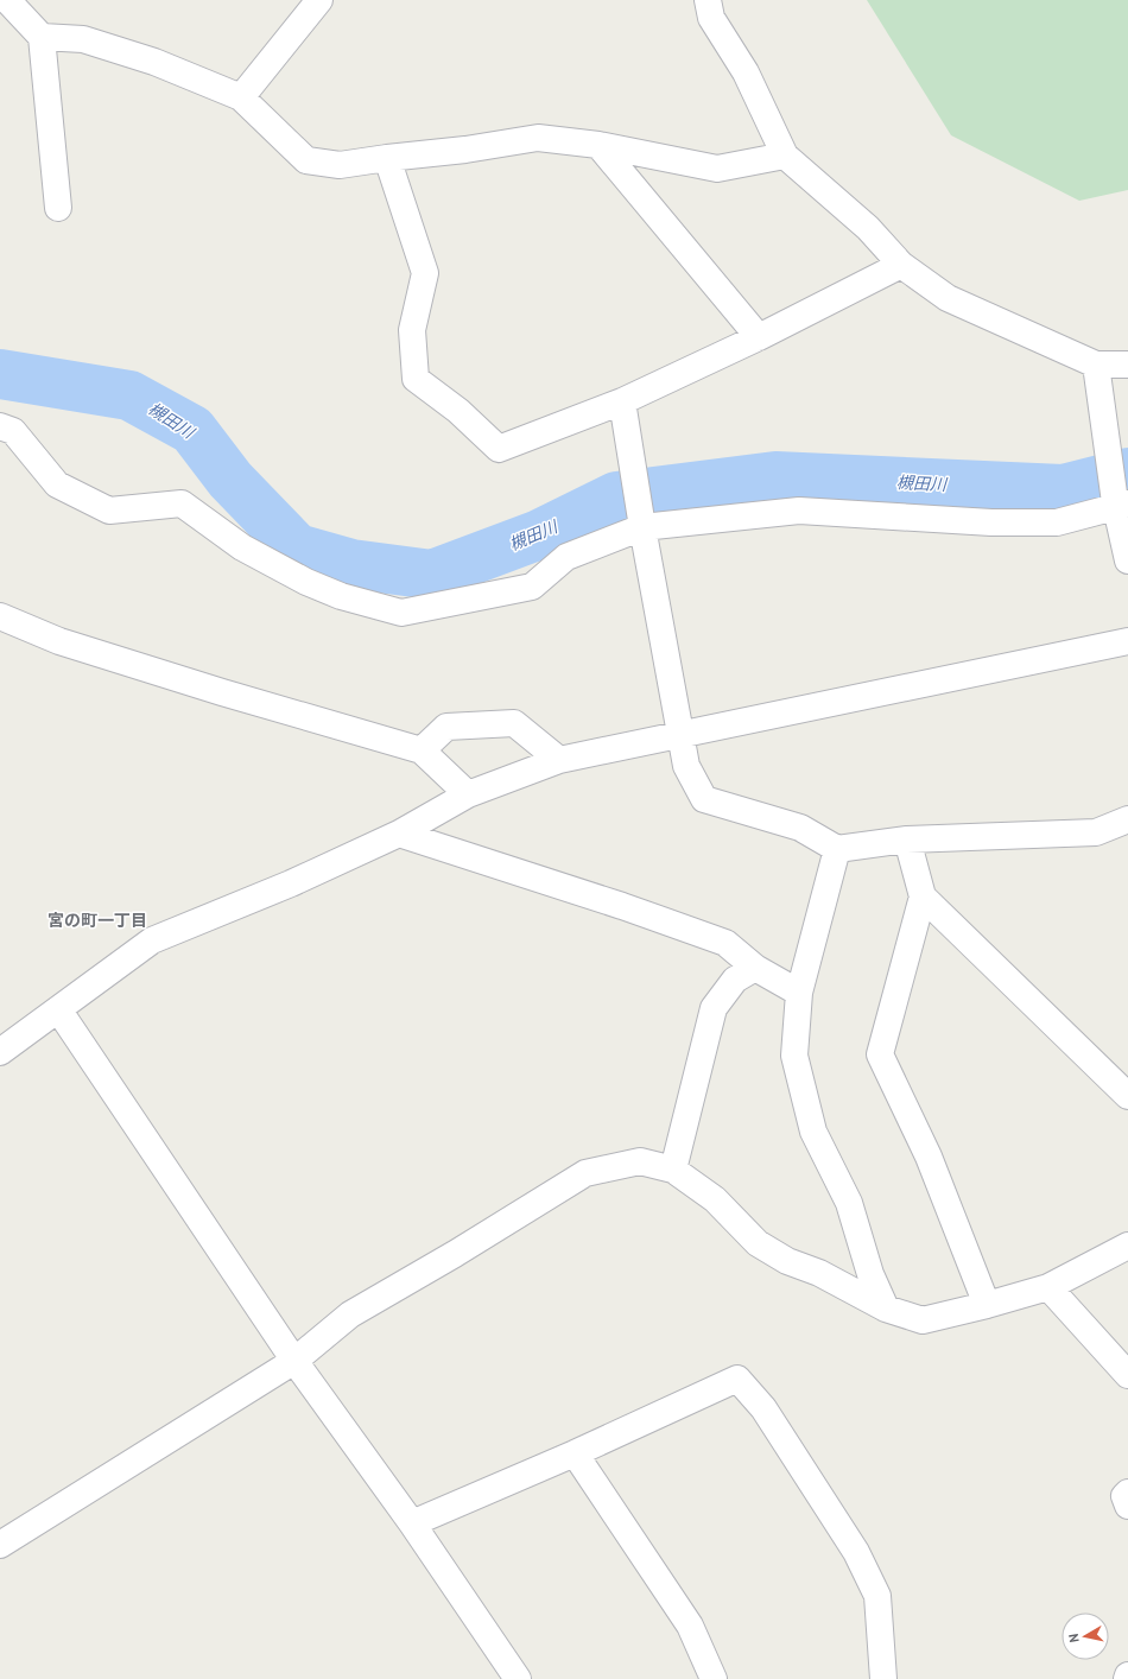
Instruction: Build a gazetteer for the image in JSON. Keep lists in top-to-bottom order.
{
  "districts": ["宮の町一丁目"],
  "water": ["槻田川"],
  "north": "left"
}
